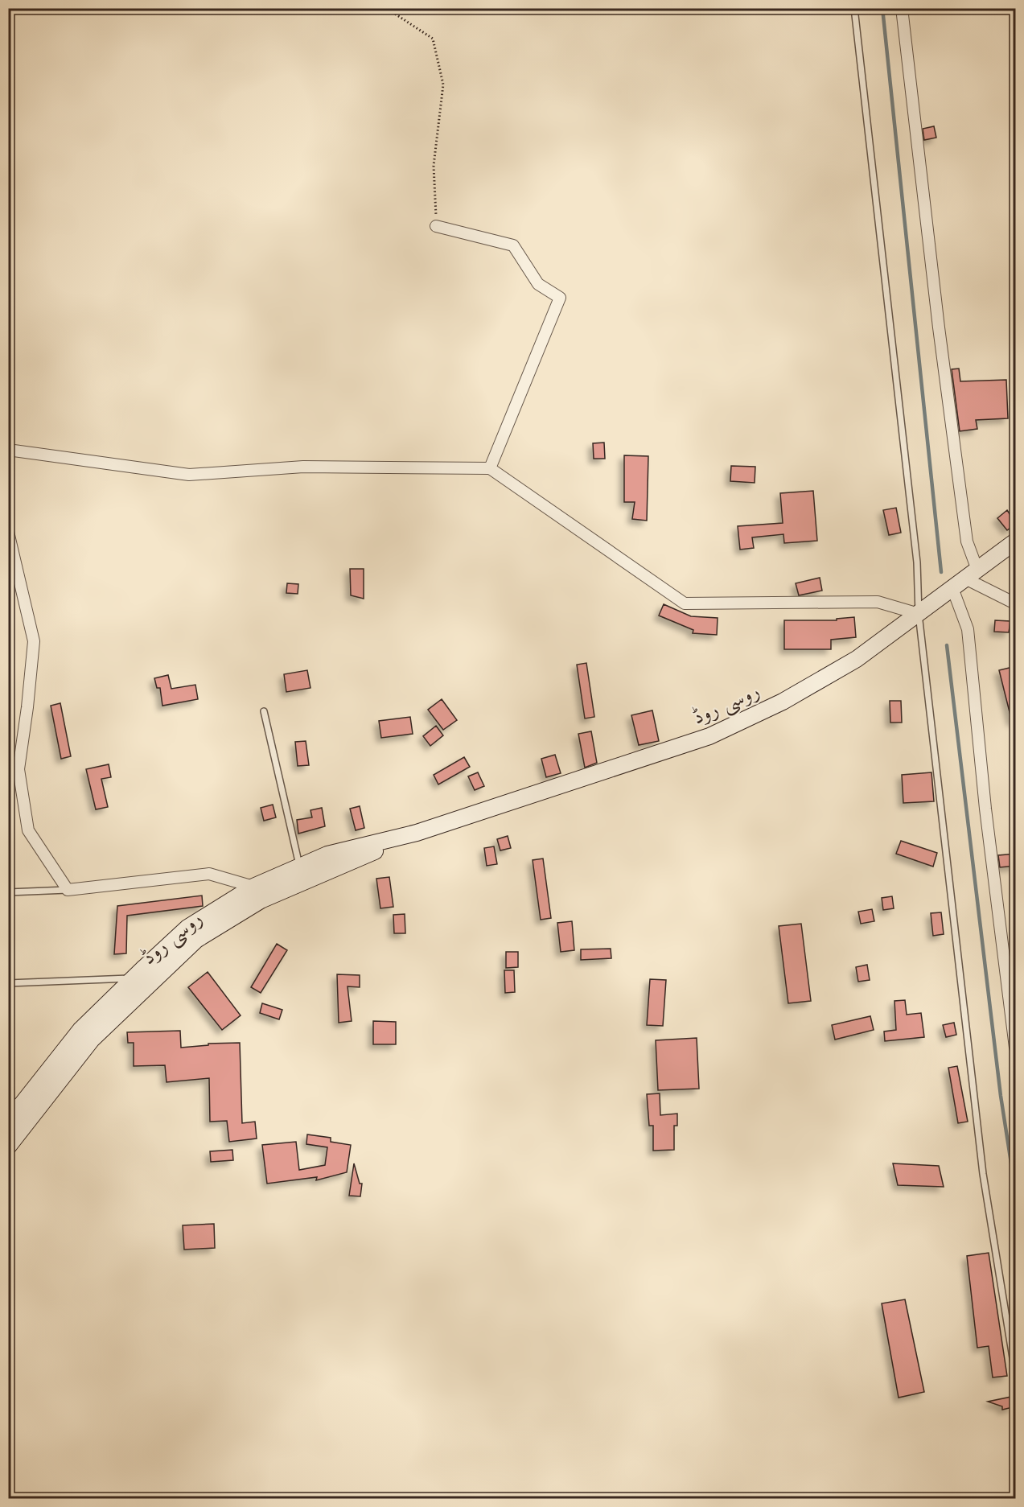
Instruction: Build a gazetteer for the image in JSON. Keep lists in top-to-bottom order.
{
  "streets": {
    "main road": ["روسی روڈ"]
  }
}
